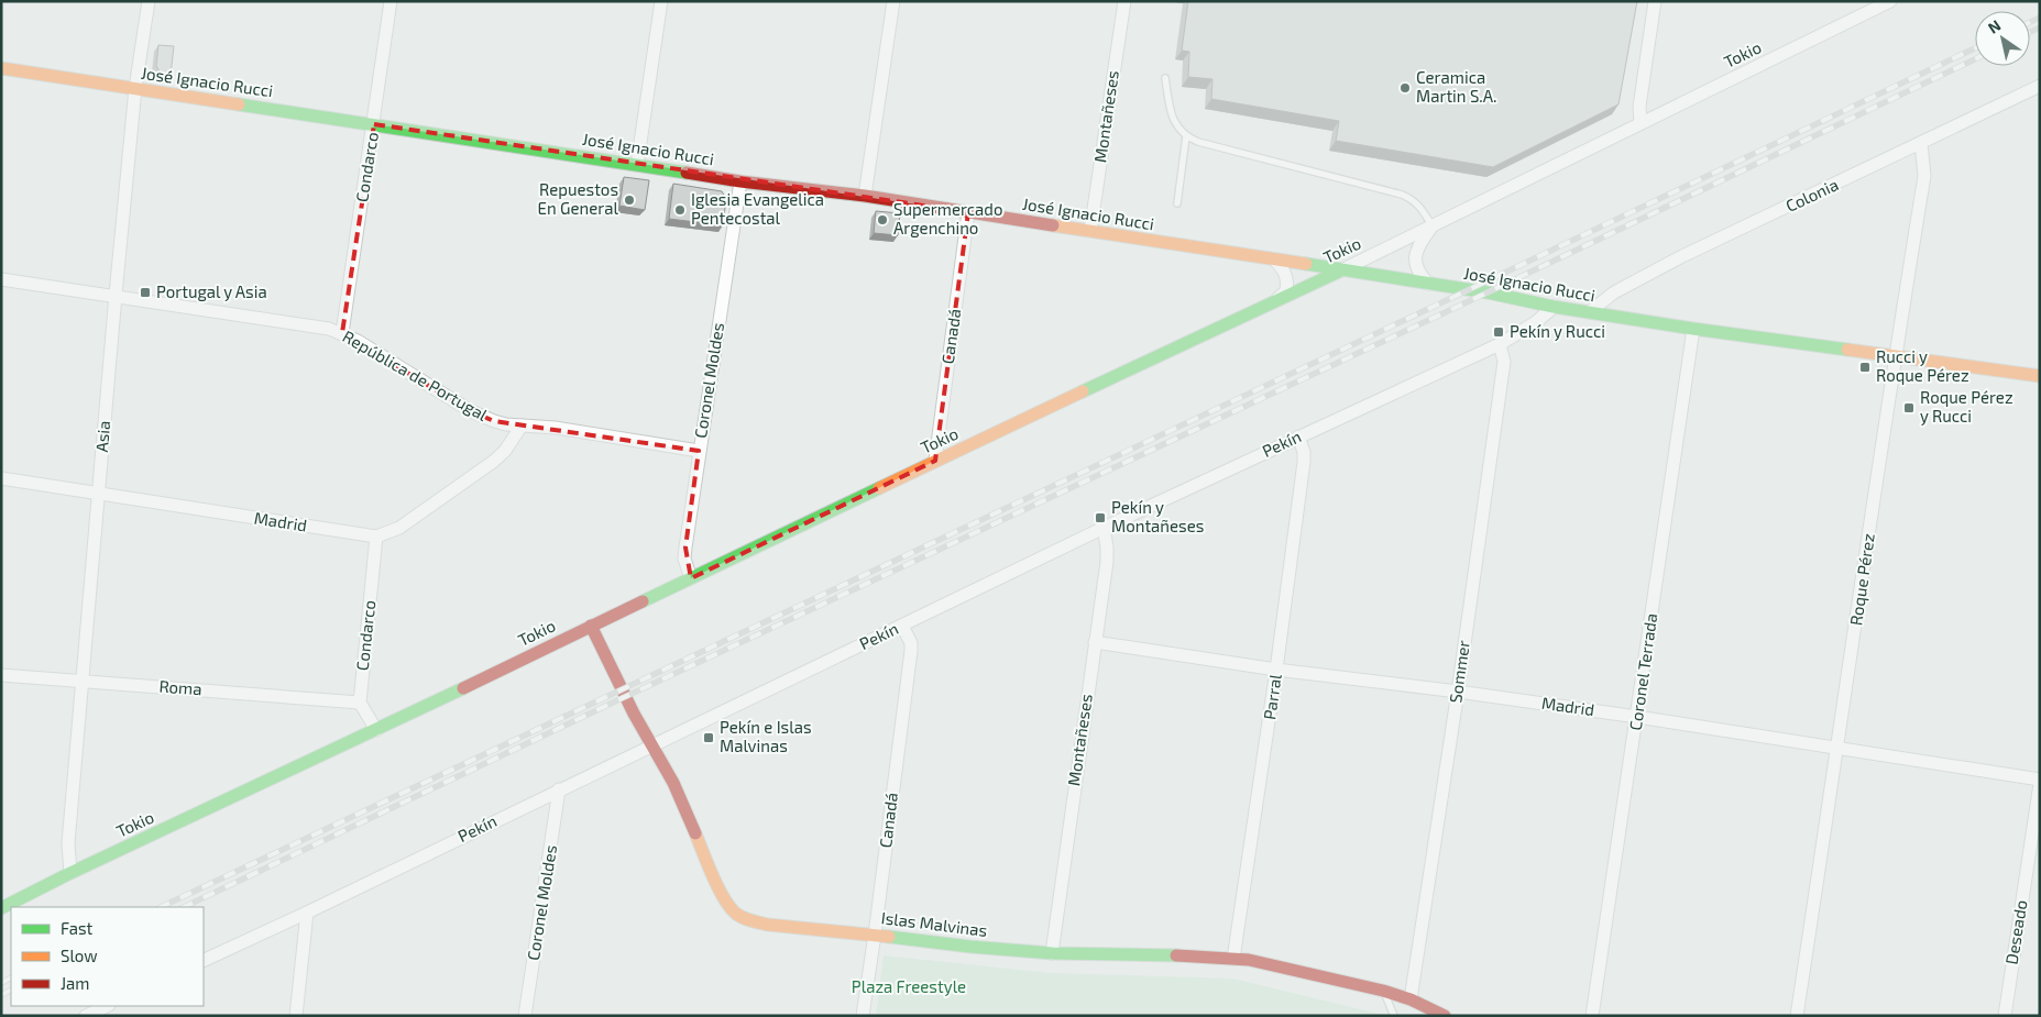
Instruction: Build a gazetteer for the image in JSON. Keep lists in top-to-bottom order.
{
  "streets": {
    "street": [
      "Tokio",
      "José Ignacio Rucci",
      "Montañeses",
      "Condarco",
      "Colonia",
      "Canadá",
      "República de Portugal",
      "Coronel Moldes",
      "Asia",
      "Pekín",
      "Madrid",
      "Roque Pérez",
      "Sommer",
      "Coronel Terrada",
      "Roma",
      "Parral",
      "Islas Malvinas",
      "Deseado"
    ]
  },
  "crossings": [
    ["Tokio", "José Ignacio Rucci"],
    ["Tokio", "Canadá"],
    ["Tokio", "Coronel Moldes"],
    ["Tokio", "Asia"],
    ["Tokio", "Islas Malvinas"],
    ["José Ignacio Rucci", "Montañeses"],
    ["José Ignacio Rucci", "Condarco"],
    ["José Ignacio Rucci", "Colonia"],
    ["José Ignacio Rucci", "Canadá"],
    ["José Ignacio Rucci", "Coronel Moldes"],
    ["José Ignacio Rucci", "Asia"],
    ["José Ignacio Rucci", "Pekín"],
    ["José Ignacio Rucci", "Roque Pérez"],
    ["José Ignacio Rucci", "Coronel Terrada"],
    ["Montañeses", "Pekín"],
    ["Montañeses", "Madrid"],
    ["Montañeses", "Islas Malvinas"],
    ["Condarco", "República de Portugal"],
    ["Condarco", "Madrid"],
    ["Condarco", "Roma"],
    ["Colonia", "Roque Pérez"],
    ["Canadá", "Pekín"],
    ["Canadá", "Islas Malvinas"],
    ["República de Portugal", "Coronel Moldes"],
    ["República de Portugal", "Asia"],
    ["República de Portugal", "Madrid"],
    ["Coronel Moldes", "Pekín"],
    ["Asia", "Madrid"],
    ["Asia", "Roma"],
    ["Pekín", "Sommer"],
    ["Pekín", "Parral"],
    ["Pekín", "Islas Malvinas"],
    ["Madrid", "Roque Pérez"],
    ["Madrid", "Sommer"],
    ["Madrid", "Coronel Terrada"],
    ["Madrid", "Parral"],
    ["Madrid", "Deseado"],
    ["Sommer", "Islas Malvinas"],
    ["Parral", "Islas Malvinas"]
  ],
  "parks": ["Plaza Freestyle"],
  "places": {
    "other": [
      "Ceramica Martin S.A.",
      "Repuestos En General",
      "Iglesia Evangelica Pentecostal",
      "Supermercado Argenchino"
    ],
    "transit": [
      "Portugal y Asia",
      "Pekín y Rucci",
      "Rucci y Roque Pérez",
      "Roque Pérez y Rucci",
      "Pekín y Montañeses",
      "Pekín e Islas Malvinas"
    ]
  },
  "legend": ["Fast", "Slow", "Jam"],
  "north": "top left"
}
